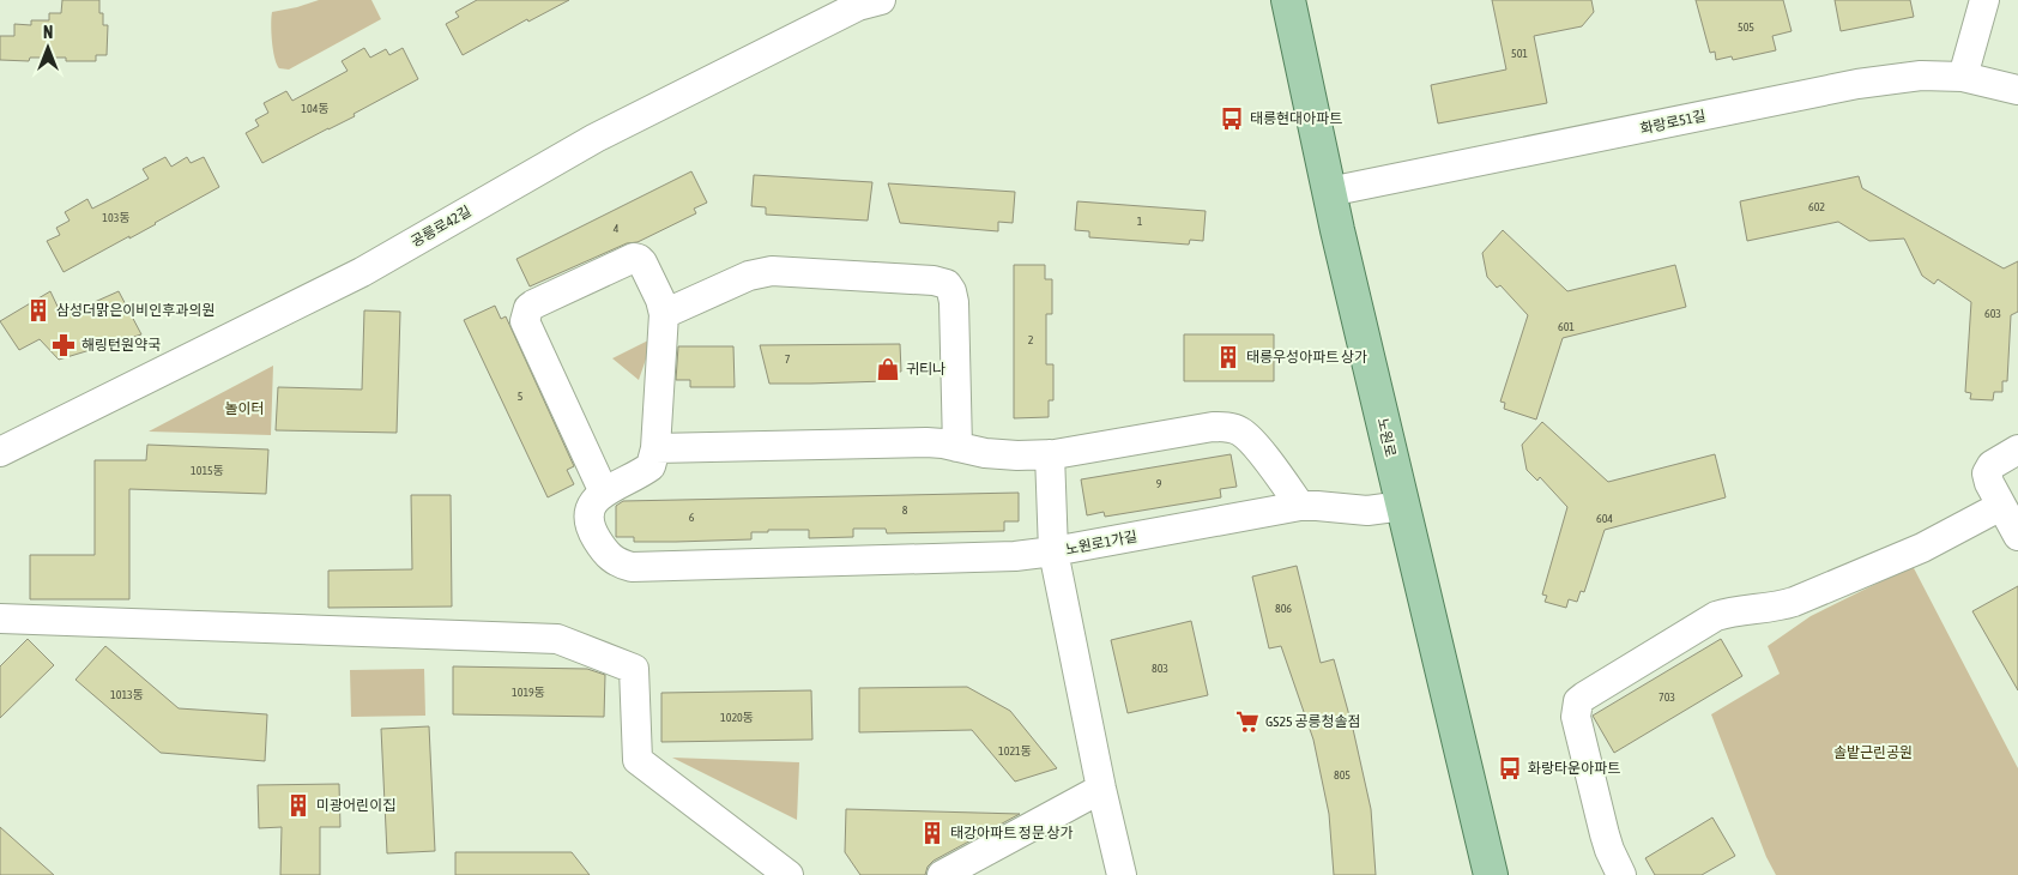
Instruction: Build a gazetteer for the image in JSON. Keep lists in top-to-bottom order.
{
  "streets": {
    "main road": ["노원로"],
    "street": ["화랑로51길", "공릉로42길", "노원로1가길"]
  },
  "crossings": [
    ["화랑로51길", "노원로"],
    ["노원로", "노원로1가길"]
  ],
  "parks": ["놀이터", "솔밭근린공원"],
  "places": {
    "bus stop": ["태릉현대아파트", "화랑타운아파트"],
    "building": [
      "삼성더맑은이비인후과의원",
      "태릉우성아파트 상가",
      "미광어린이집",
      "태강아파트 정문 상가"
    ],
    "pharmacy": ["해링턴원약국"],
    "shop": ["귀티나"],
    "supermarket": ["GS25 공릉청솔점"]
  },
  "house_numbers": [
    "505",
    "501",
    "104동",
    "602",
    "103동",
    "1",
    "4",
    "603",
    "601",
    "2",
    "7",
    "5",
    "1015동",
    "9",
    "8",
    "6",
    "604",
    "806",
    "803",
    "1019동",
    "1013동",
    "703",
    "1020동",
    "1021동",
    "805"
  ],
  "north": "top"
}
